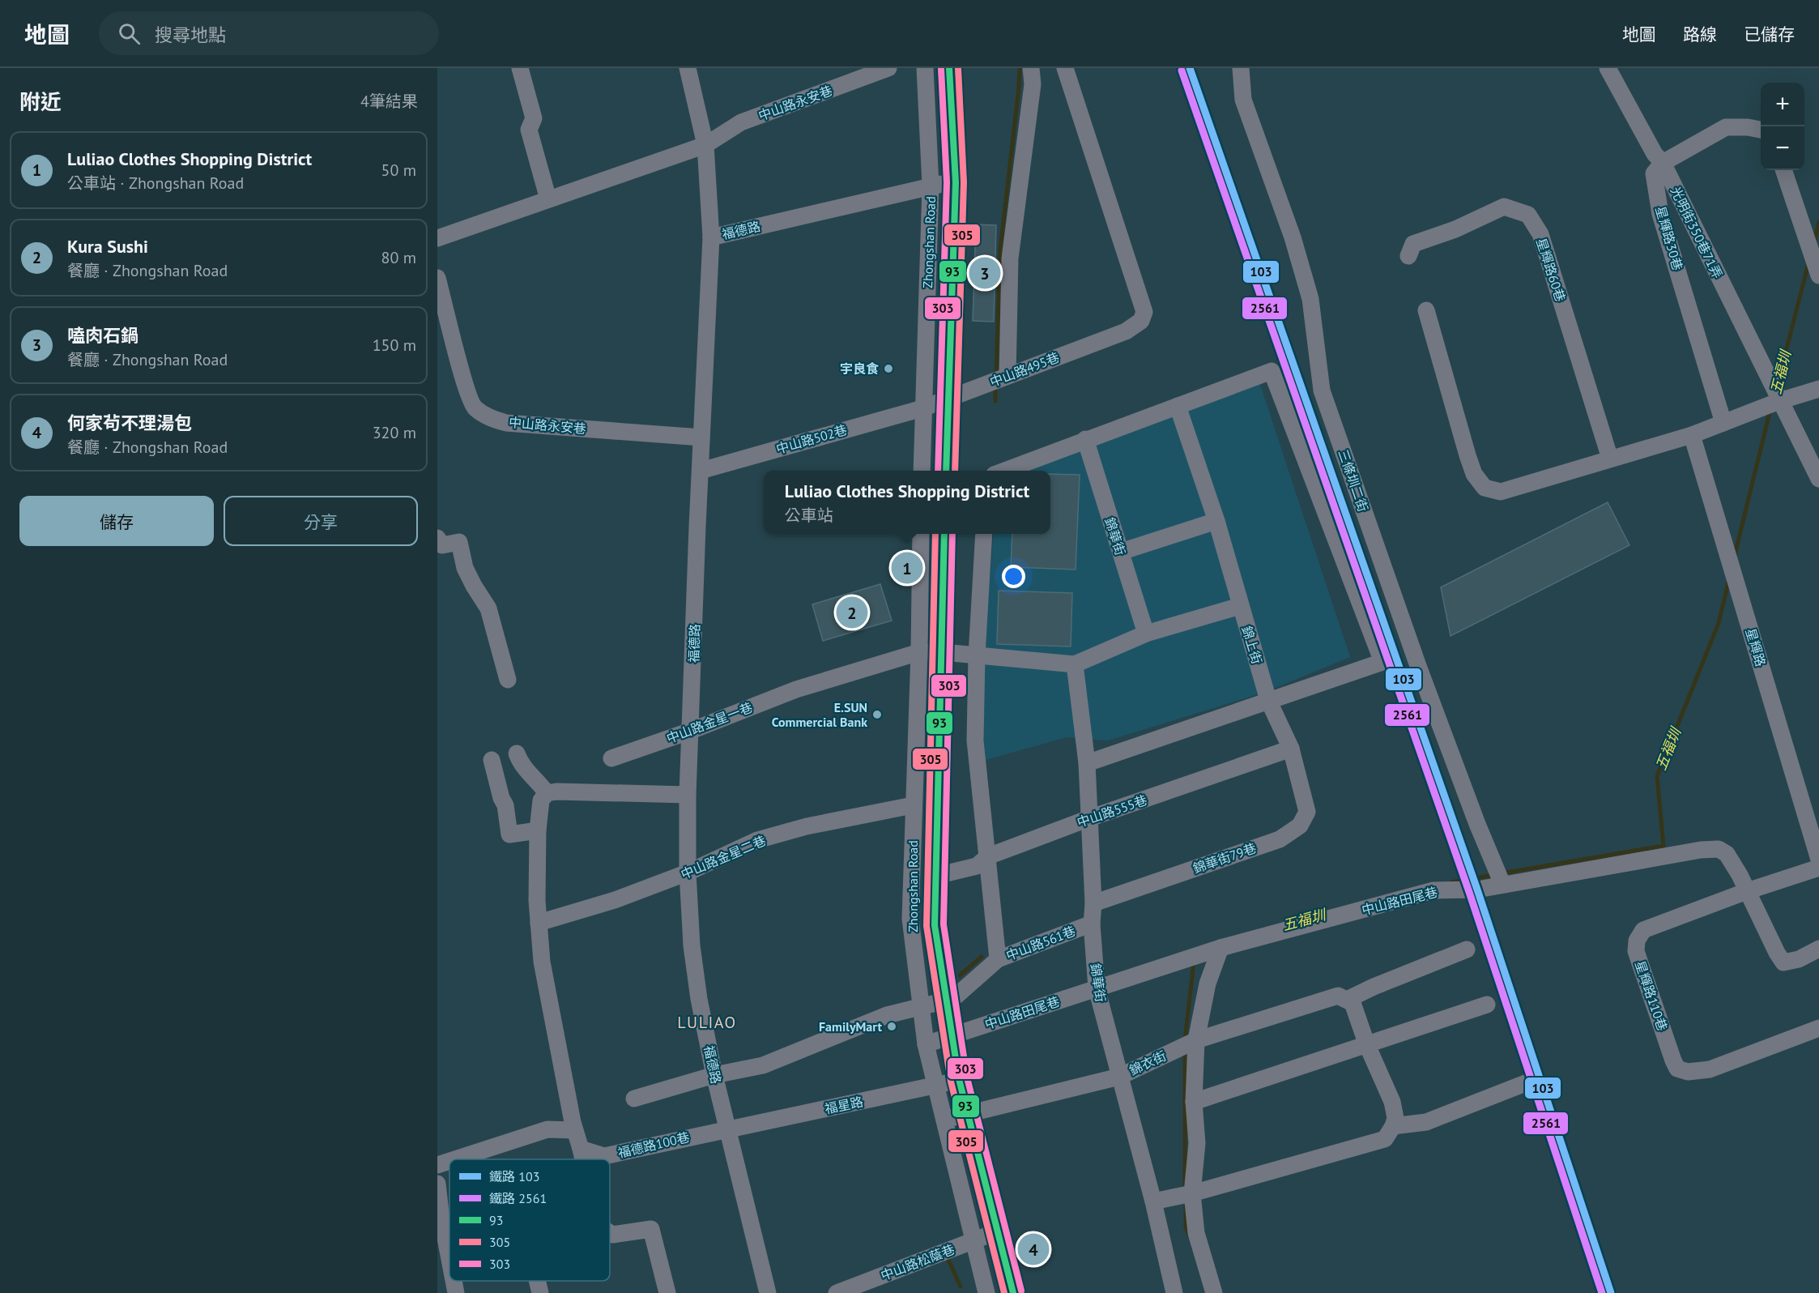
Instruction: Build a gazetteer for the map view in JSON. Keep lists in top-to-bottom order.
{
  "streets": {
    "street": [
      "中山路永安巷",
      "福德路",
      "光明街350巷71弄",
      "星輝路30巷",
      "Zhongshan Road",
      "星輝路60巷",
      "中山路495巷",
      "中山路502巷",
      "三條圳二街",
      "錦華街",
      "錦上街",
      "星輝路",
      "中山路金星一巷",
      "中山路555巷",
      "中山路金星二巷",
      "錦華街79巷",
      "中山路田尾巷",
      "中山路561巷",
      "星輝路110巷",
      "錦衣街",
      "福星路",
      "福德路100巷",
      "中山路松蔭巷"
    ]
  },
  "crossings": [
    ["中山路永安巷", "福德路"],
    ["福德路", "Zhongshan Road"],
    ["福德路", "中山路502巷"],
    ["福德路", "中山路金星一巷"],
    ["福德路", "中山路金星二巷"],
    ["福德路", "福星路"],
    ["福德路", "福德路100巷"],
    ["光明街350巷71弄", "星輝路30巷"],
    ["Zhongshan Road", "中山路495巷"],
    ["Zhongshan Road", "中山路502巷"],
    ["Zhongshan Road", "中山路金星一巷"],
    ["Zhongshan Road", "中山路555巷"],
    ["Zhongshan Road", "中山路金星二巷"],
    ["Zhongshan Road", "中山路田尾巷"],
    ["Zhongshan Road", "中山路561巷"],
    ["Zhongshan Road", "錦衣街"],
    ["Zhongshan Road", "福星路"],
    ["Zhongshan Road", "中山路松蔭巷"],
    ["中山路495巷", "中山路502巷"],
    ["三條圳二街", "中山路田尾巷"],
    ["錦華街", "中山路555巷"],
    ["錦華街", "錦華街79巷"],
    ["錦華街", "中山路田尾巷"],
    ["錦華街", "中山路561巷"],
    ["錦華街", "錦衣街"],
    ["錦上街", "中山路555巷"],
    ["錦上街", "錦華街79巷"],
    ["中山路555巷", "錦華街79巷"],
    ["中山路田尾巷", "星輝路110巷"],
    ["福星路", "福德路100巷"]
  ],
  "districts": ["LULIAO"],
  "water": ["五福圳"],
  "places": ["宇良食", "E.SUN Commercial Bank", "FamilyMart"],
  "lines": [
    "rail line 103",
    "transit line 93",
    "transit line 305",
    "transit line 303",
    "rail line 2561"
  ],
  "legend": [
    "鐵路 103",
    "鐵路 2561",
    "93",
    "305",
    "303"
  ],
  "page": {
    "header": "地圖",
    "search": "搜尋地點",
    "nav": ["地圖", "路線", "已儲存"],
    "heading": ["附近", "4筆結果"],
    "map_buttons": ["+", "−"],
    "list": [
      {
        "mark": "1",
        "name": "Luliao Clothes Shopping District",
        "note": "公車站 · Zhongshan Road",
        "value": "50 m"
      },
      {
        "mark": "2",
        "name": "Kura Sushi",
        "note": "餐廳 · Zhongshan Road",
        "value": "80 m"
      },
      {
        "mark": "3",
        "name": "嗑肉石鍋",
        "note": "餐廳 · Zhongshan Road",
        "value": "150 m"
      },
      {
        "mark": "4",
        "name": "何家茍不理湯包",
        "note": "餐廳 · Zhongshan Road",
        "value": "320 m"
      }
    ],
    "pins": [
      "3",
      "1",
      "2",
      "4"
    ],
    "popup": ["Luliao Clothes Shopping District", "公車站"],
    "buttons": ["儲存", "分享"]
  }
}
